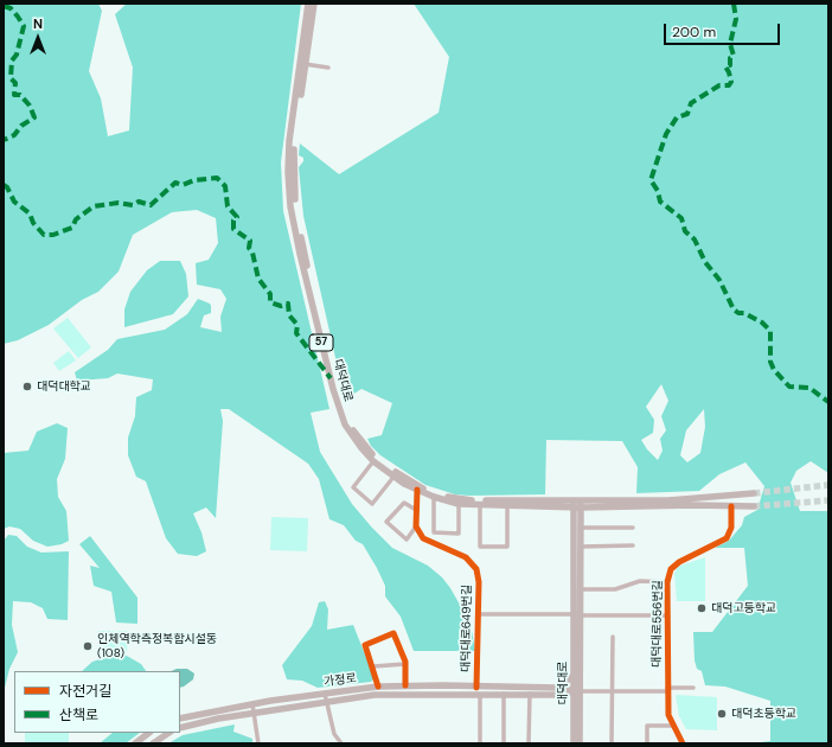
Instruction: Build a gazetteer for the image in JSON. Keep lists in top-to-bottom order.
{
  "streets": {
    "main road": ["57", "대덕대로", "가정로"],
    "street": ["대덕대로556번길", "대덕대로649번길"]
  },
  "crossings": [
    ["대덕대로", "가정로"],
    ["대덕대로649번길", "가정로"]
  ],
  "places": [
    "대덕대학교",
    "대덕고등학교",
    "인체역학측정복합시설동 (108)",
    "대덕초등학교"
  ],
  "legend": ["자전거길", "산책로"],
  "scale_bar": "200 m",
  "north": "top"
}
